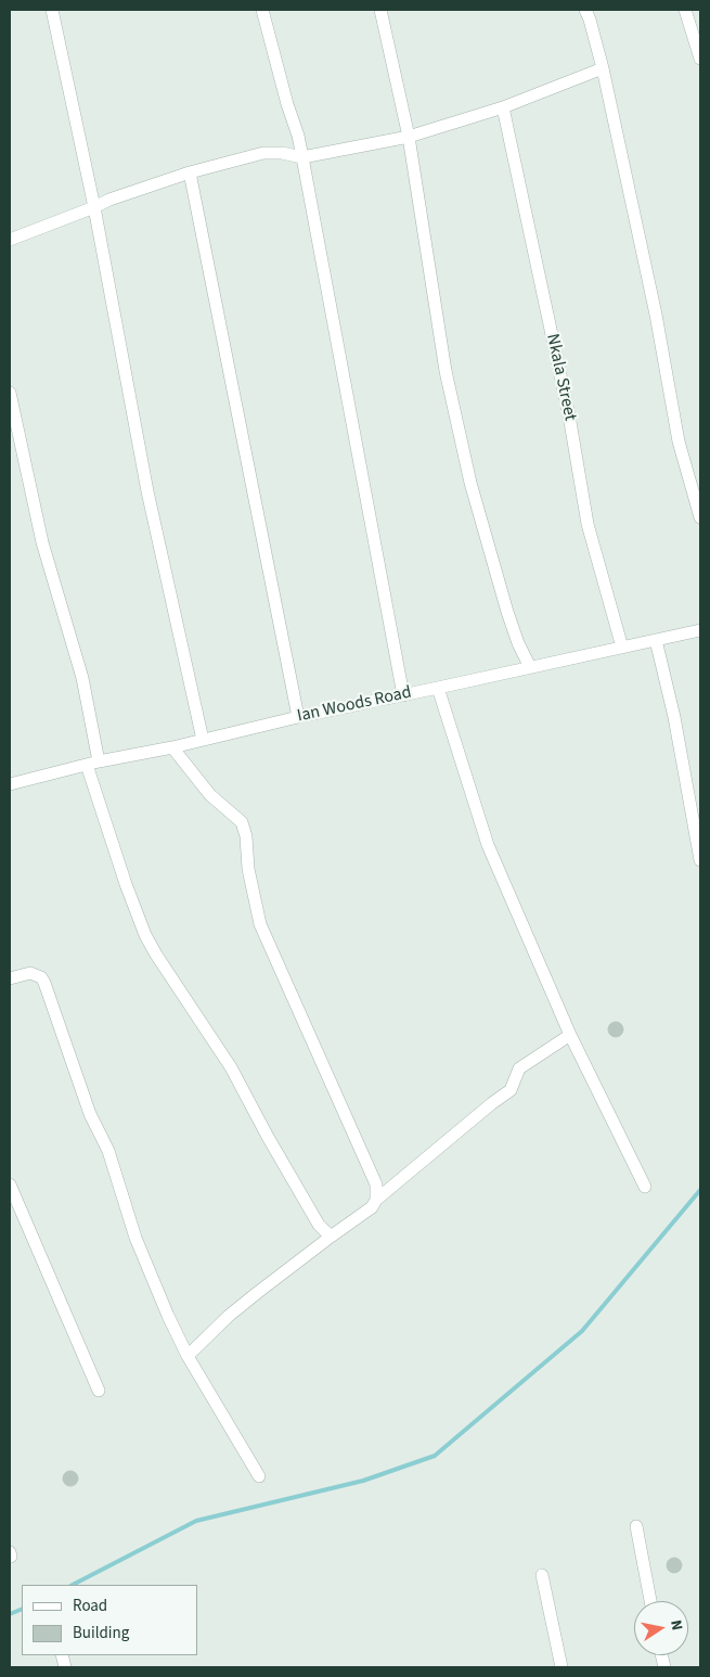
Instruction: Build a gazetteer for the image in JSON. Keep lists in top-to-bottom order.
{
  "streets": {
    "street": ["Nkala Street", "Ian Woods Road"]
  },
  "crossings": [
    ["Nkala Street", "Ian Woods Road"]
  ],
  "legend": ["Road", "Building"],
  "north": "right"
}
